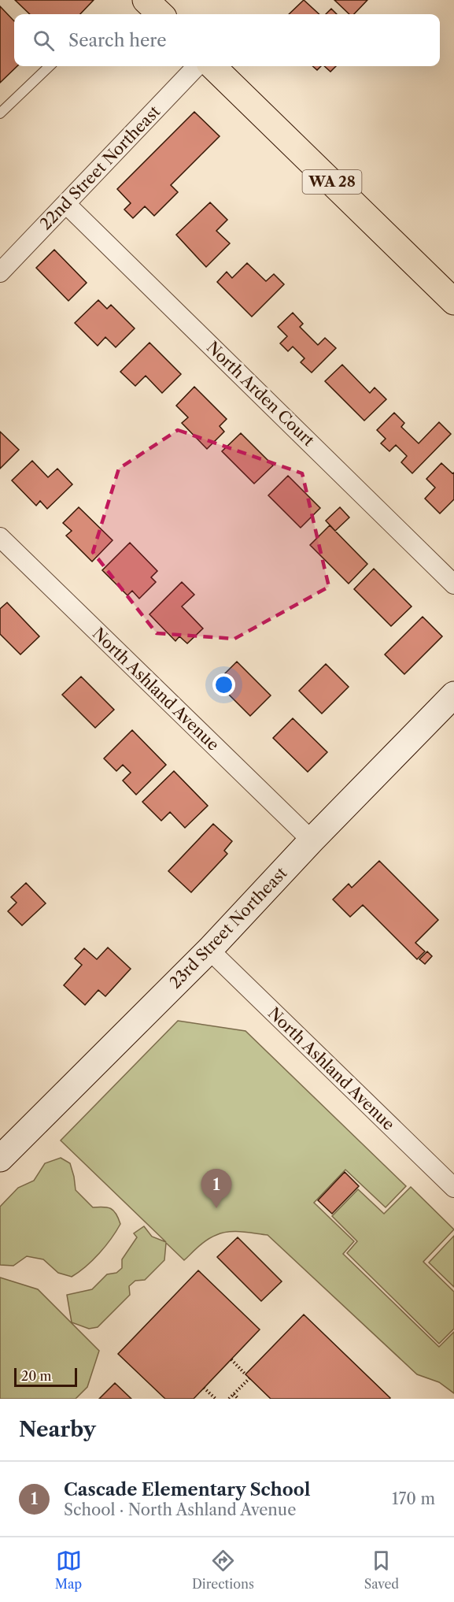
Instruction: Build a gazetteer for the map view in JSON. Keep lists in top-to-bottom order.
{
  "streets": {
    "highway": ["WA 28"],
    "street": [
      "22nd Street Northeast",
      "North Arden Court",
      "North Ashland Avenue",
      "23rd Street Northeast"
    ]
  },
  "crossings": [
    ["22nd Street Northeast", "North Arden Court"],
    ["North Ashland Avenue", "23rd Street Northeast"]
  ],
  "scale_bar": "20 m",
  "page": {
    "search": "Search here",
    "pins": "1",
    "scale": "20 m",
    "heading": "Nearby",
    "list": [
      {
        "mark": "1",
        "name": "Cascade Elementary School",
        "note": "School · North Ashland Avenue",
        "value": "170 m"
      }
    ],
    "nav": ["Map", "Directions", "Saved"]
  }
}
